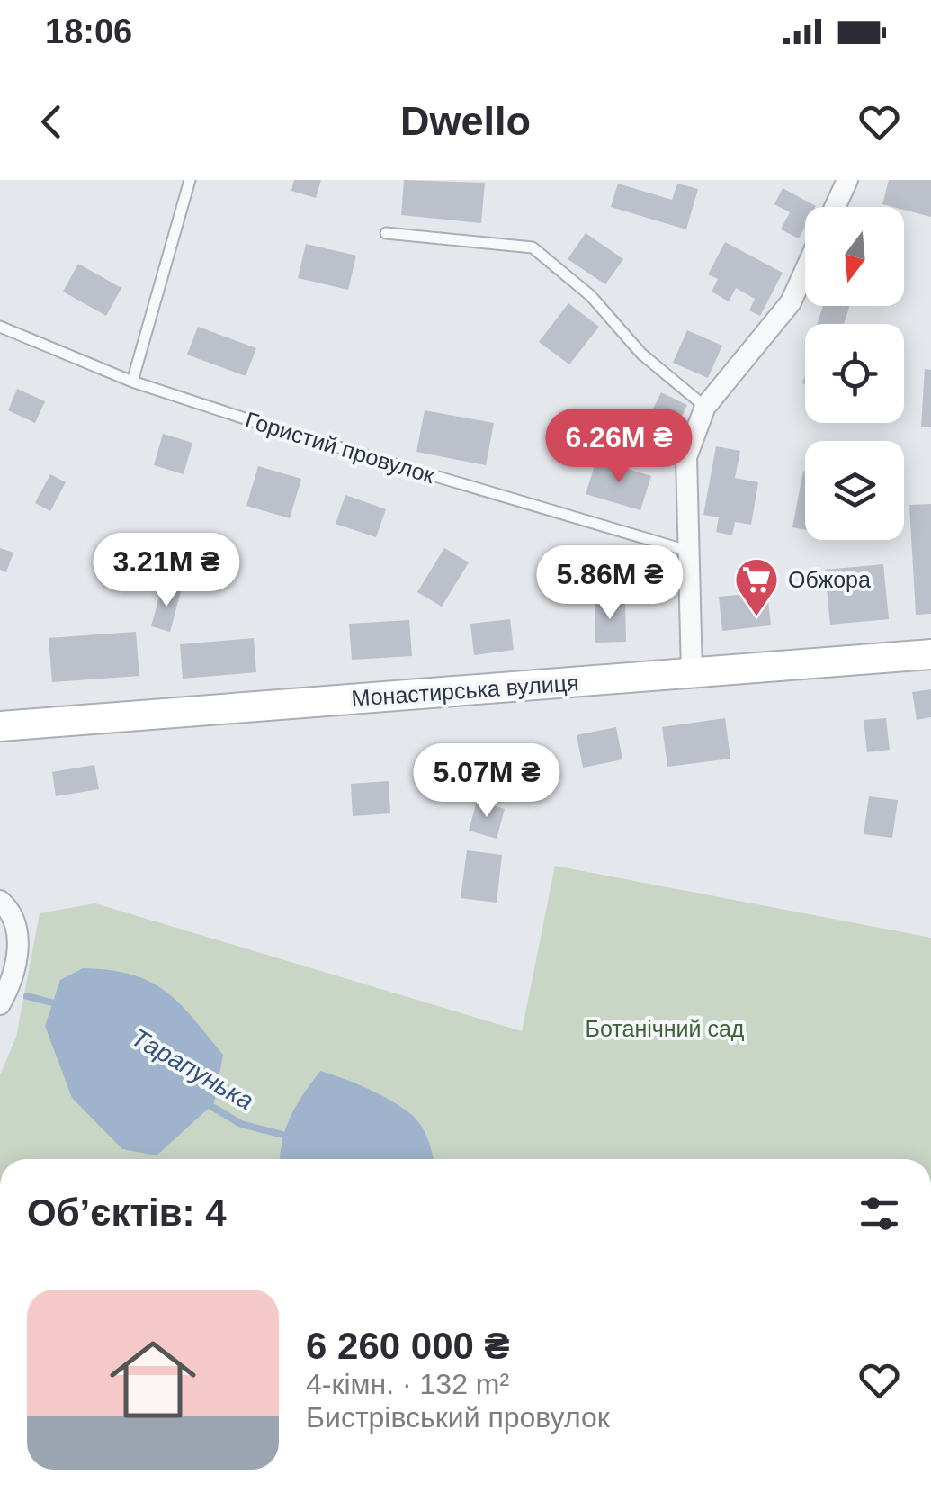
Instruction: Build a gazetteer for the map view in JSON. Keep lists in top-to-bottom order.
{
  "streets": {
    "street": ["Монастирська вулиця"],
    "lane": ["Гористий провулок"]
  },
  "water": ["Тарапунька"],
  "parks": ["Ботанічний сад"],
  "places": {
    "supermarket": ["Обжора"]
  },
  "north": "bottom",
  "page": {
    "status": "18:06",
    "header": "Dwello",
    "price": [
      "6.26M ₴",
      "3.21M ₴",
      "5.86M ₴",
      "5.07M ₴"
    ],
    "heading": "Об’єктів: 4",
    "list": [
      {
        "name": "6 260 000 ₴",
        "note": "4-кімн. · 132 m² · Бистрівський провулок"
      }
    ]
  }
}
